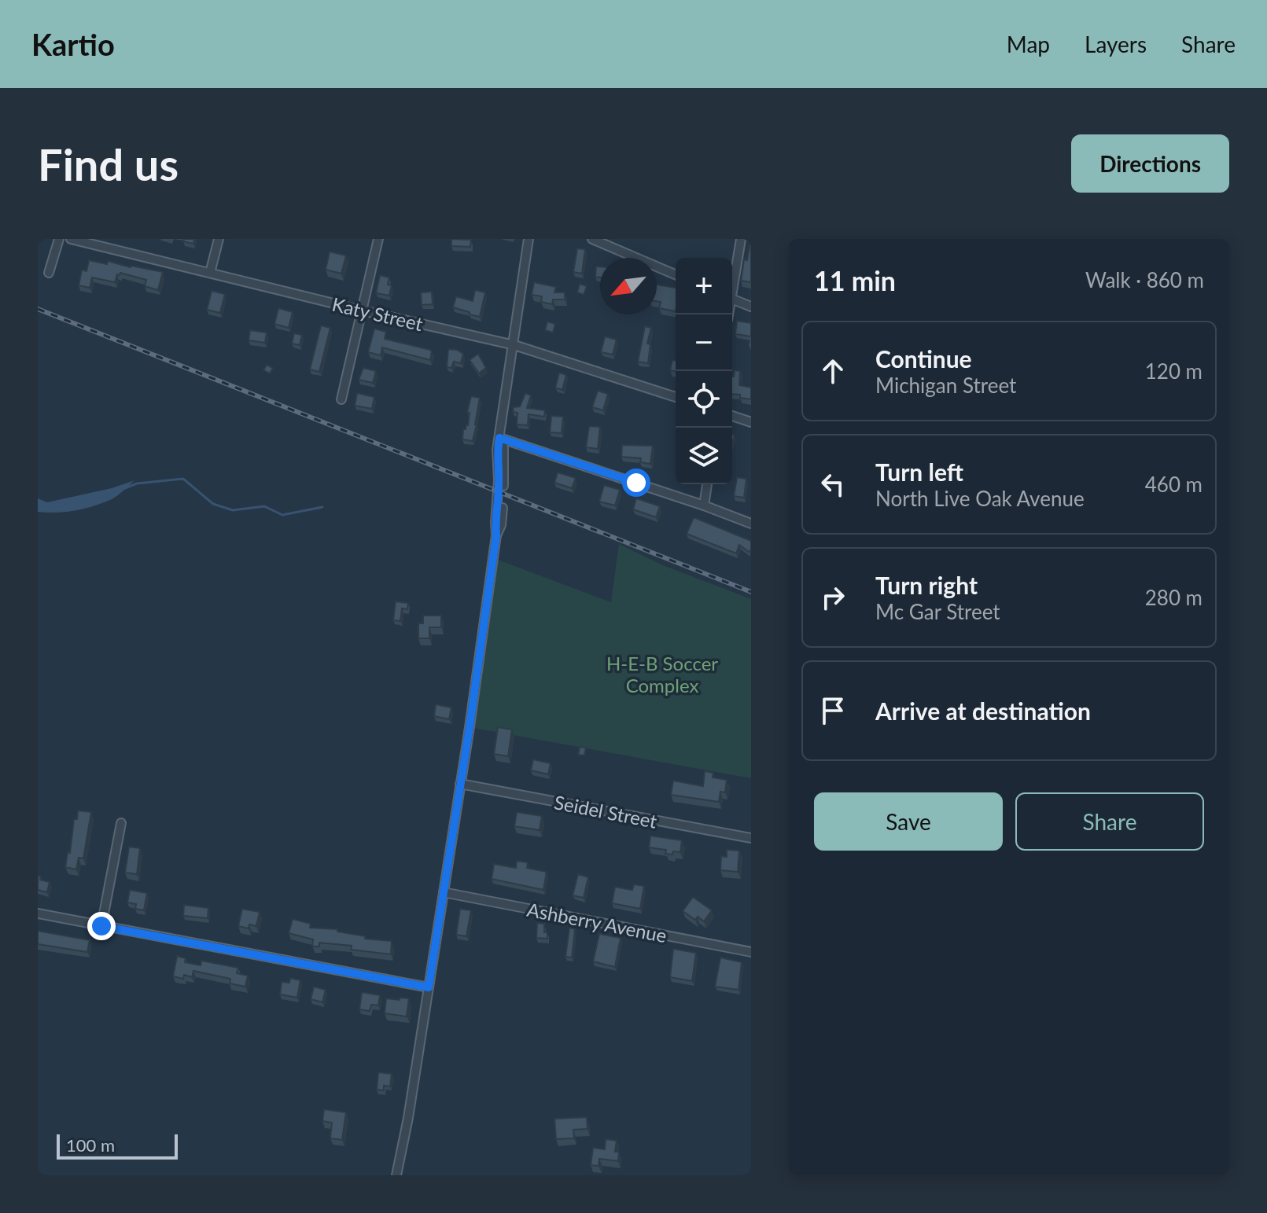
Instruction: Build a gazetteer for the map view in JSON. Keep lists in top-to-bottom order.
{
  "streets": {
    "street": ["Katy Street", "Seidel Street", "Ashberry Avenue"]
  },
  "parks": ["H-E-B Soccer Complex"],
  "scale_bar": "100 m",
  "north": "bottom left",
  "page": {
    "header": "Kartio",
    "nav": ["Map", "Layers", "Share"],
    "buttons": [
      "Directions",
      ["Save", "Share"]
    ],
    "title": "Find us",
    "heading": ["11 min", "Walk · 860 m"],
    "map_buttons": ["+", "−"],
    "list": [
      ["Continue", "Michigan Street", "120 m"],
      ["Turn left", "North Live Oak Avenue", "460 m"],
      ["Turn right", "Mc Gar Street", "280 m"],
      "Arrive at destination"
    ],
    "scale": "100 m"
  }
}
